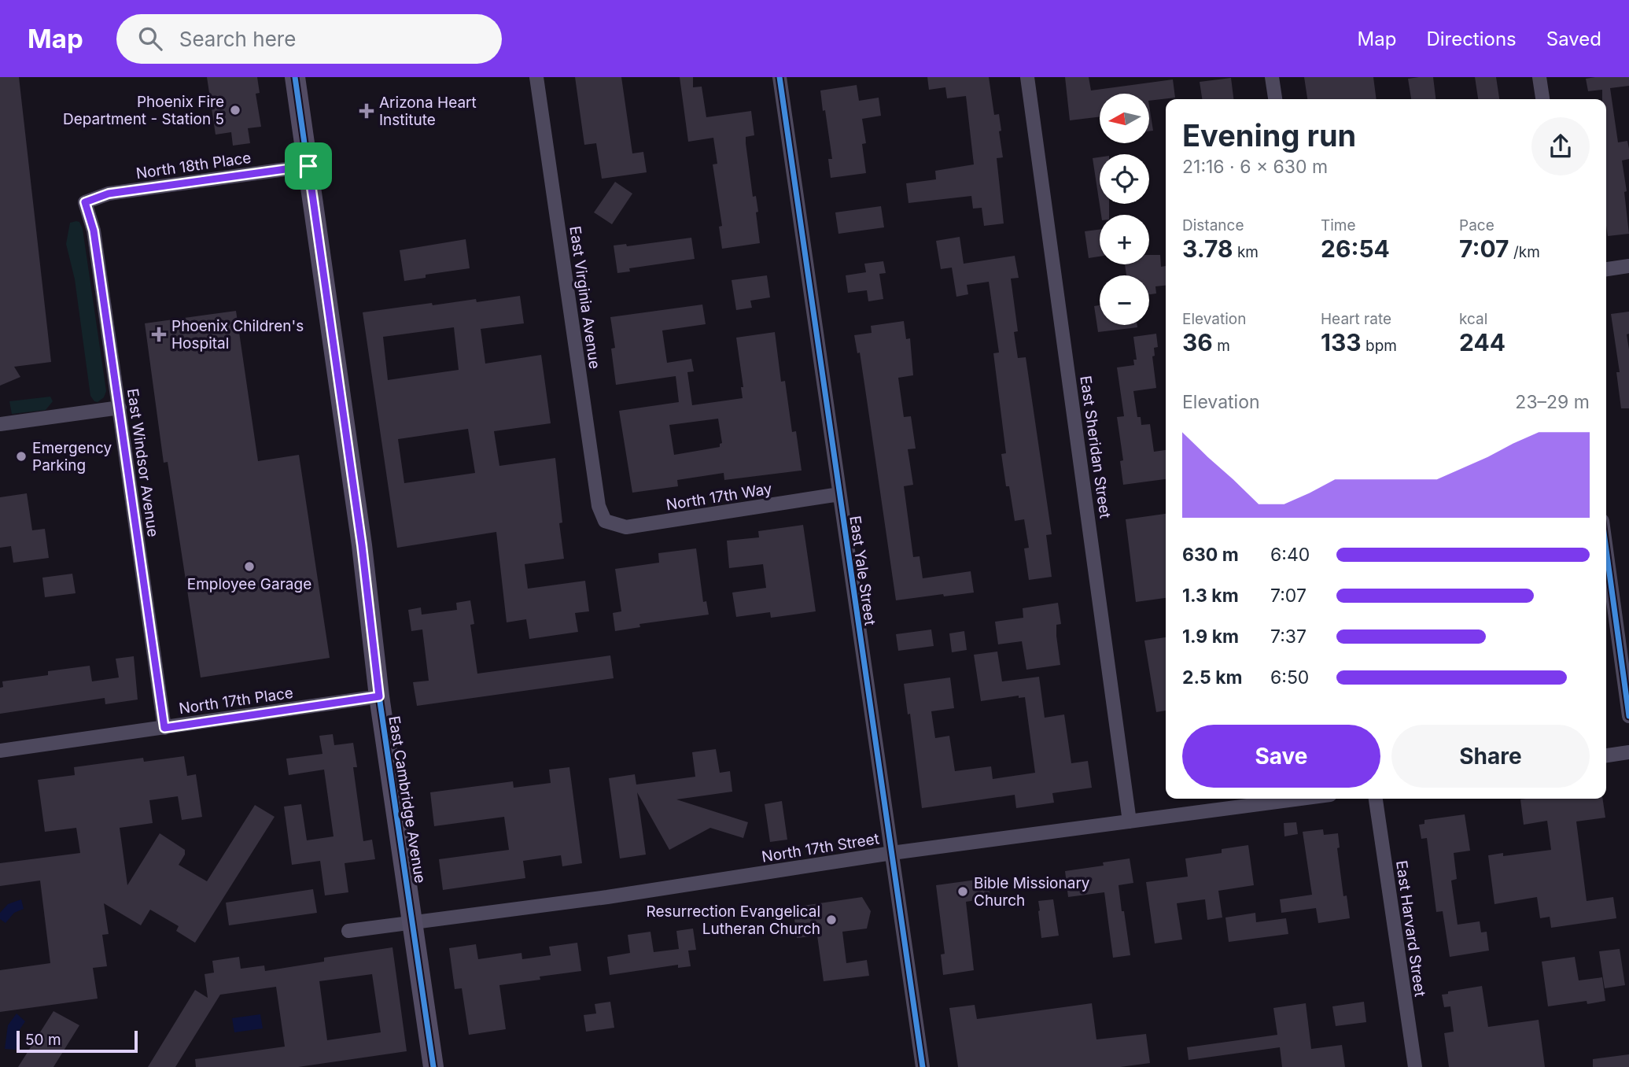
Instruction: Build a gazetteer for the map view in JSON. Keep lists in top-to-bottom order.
{
  "streets": {
    "street": [
      "North 18th Place",
      "East Virginia Avenue",
      "East Sheridan Street",
      "East Windsor Avenue",
      "North 17th Way",
      "East Yale Street",
      "North 17th Place",
      "East Cambridge Avenue",
      "North 17th Street",
      "East Harvard Street"
    ]
  },
  "crossings": [
    ["North 18th Place", "East Windsor Avenue"],
    ["North 18th Place", "East Cambridge Avenue"],
    ["East Virginia Avenue", "North 17th Way"],
    ["East Sheridan Street", "North 17th Street"],
    ["East Windsor Avenue", "North 17th Place"],
    ["North 17th Way", "East Yale Street"],
    ["East Yale Street", "North 17th Street"],
    ["North 17th Place", "East Cambridge Avenue"],
    ["East Cambridge Avenue", "North 17th Street"]
  ],
  "places": {
    "other": [
      "Phoenix Fire Department - Station 5",
      "Emergency Parking",
      "Employee Garage",
      "Bible Missionary Church",
      "Resurrection Evangelical Lutheran Church"
    ],
    "health": ["Arizona Heart Institute", "Phoenix Children's Hospital"]
  },
  "scale_bar": "50 m",
  "north": "left",
  "page": {
    "header": "Map",
    "search": "Search here",
    "nav": ["Map", "Directions", "Saved"],
    "map_buttons": ["+", "−"],
    "heading": ["Evening run", "21:16 · 6 × 630 m"],
    "stats": [
      ["Distance", "3.78 km"],
      ["Time", "26:54"],
      ["Pace", "7:07 /km"],
      ["Elevation", "36 m"],
      ["Heart rate", "133 bpm"],
      ["kcal", "244"]
    ],
    "chart": ["Elevation", "23–29 m"],
    "list": [
      {
        "name": "630 m",
        "note": "6:40"
      },
      {
        "name": "1.3 km",
        "note": "7:07"
      },
      {
        "name": "1.9 km",
        "note": "7:37"
      },
      {
        "name": "2.5 km",
        "note": "6:50"
      }
    ],
    "buttons": ["Save", "Share"],
    "scale": "50 m"
  }
}
